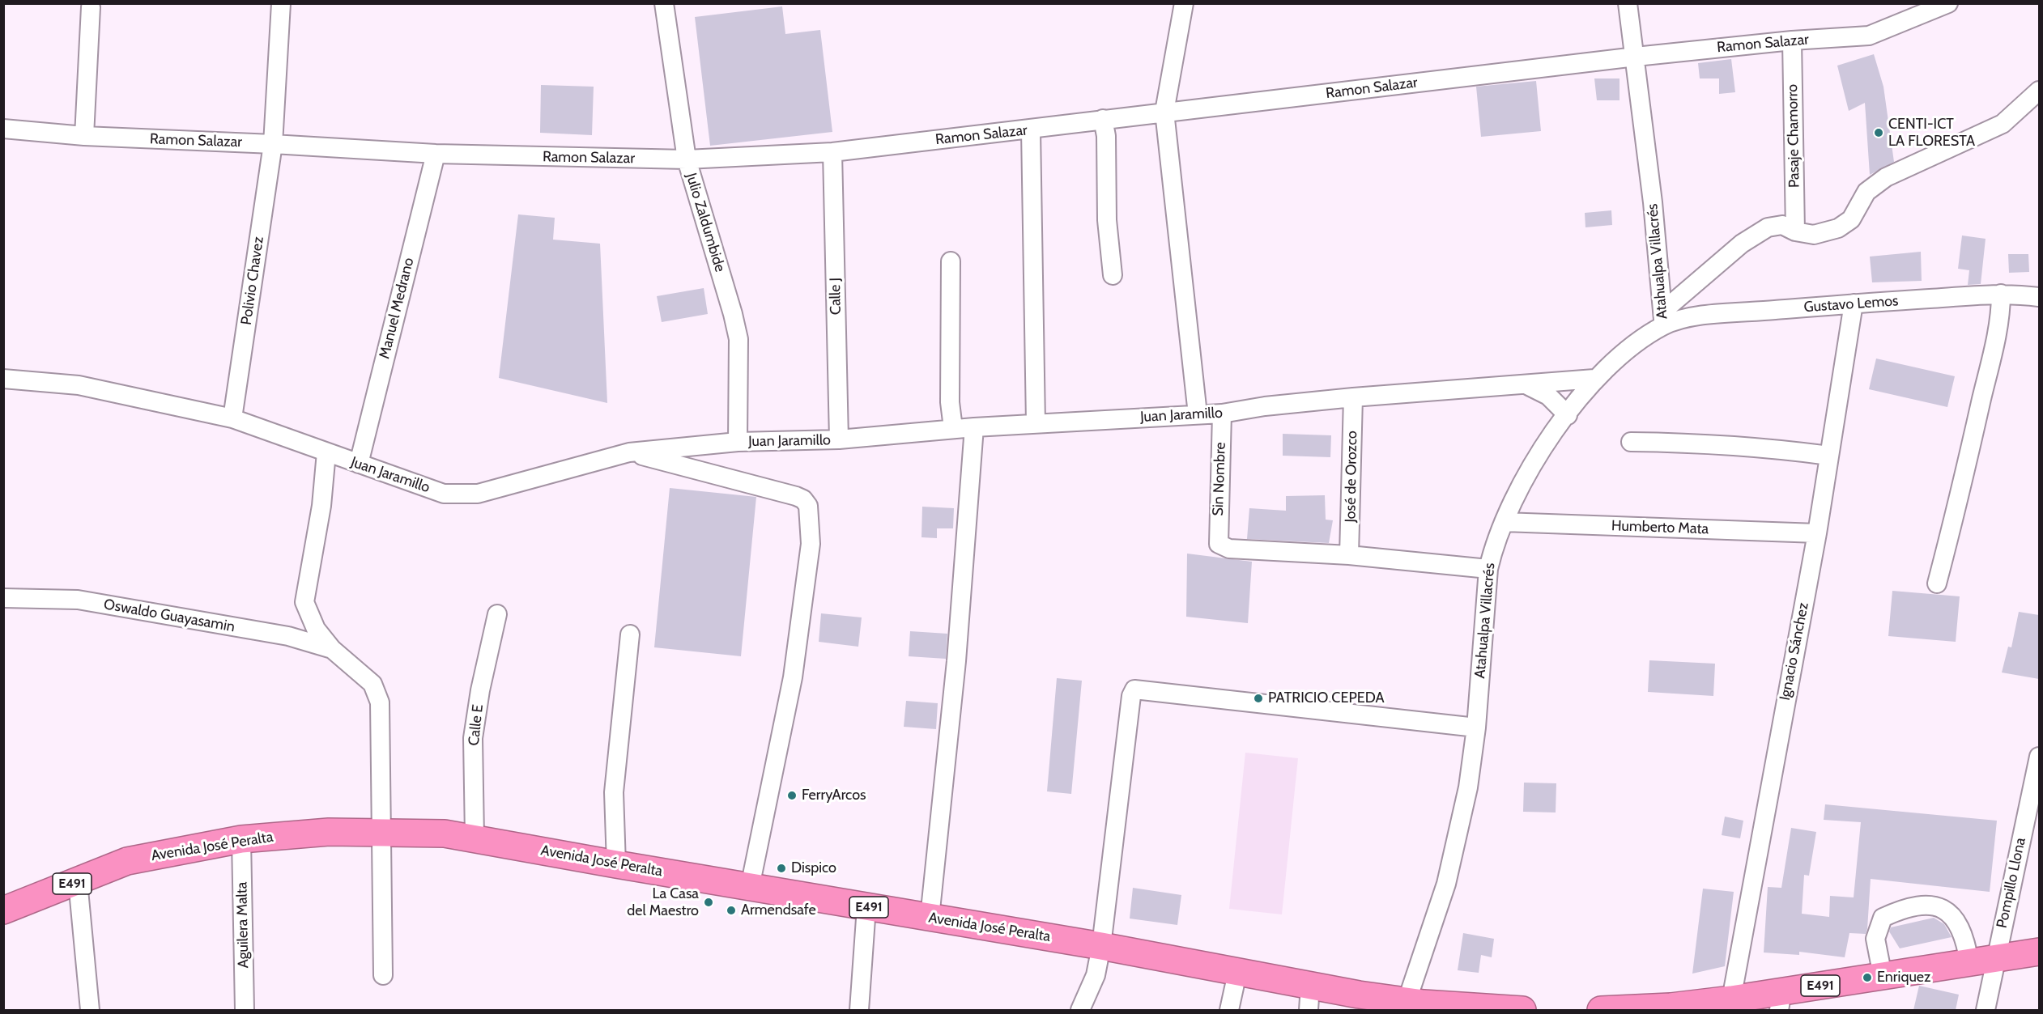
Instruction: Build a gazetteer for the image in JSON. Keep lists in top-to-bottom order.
{
  "streets": {
    "highway": ["Avenida José Peralta", "E491"],
    "street": [
      "Ramon Salazar",
      "Pasaje Chamorro",
      "Julio Zaldumbide",
      "Atahualpa Villacrés",
      "Polivio Chavez",
      "Calle J",
      "Gustavo Lemos",
      "Manuel Medrano",
      "Juan Jaramillo",
      "José de Orozco",
      "Sin Nombre",
      "Humberto Mata",
      "Oswaldo Guayasamin",
      "Ignacio Sánchez",
      "Calle E",
      "Pompillo Llona",
      "Aguilera Malta"
    ]
  },
  "crossings": [
    ["Ramon Salazar", "Pasaje Chamorro"],
    ["Ramon Salazar", "Julio Zaldumbide"],
    ["Ramon Salazar", "Atahualpa Villacrés"],
    ["Ramon Salazar", "Polivio Chavez"],
    ["Ramon Salazar", "Calle J"],
    ["Ramon Salazar", "Manuel Medrano"],
    ["Julio Zaldumbide", "Juan Jaramillo"],
    ["Atahualpa Villacrés", "Gustavo Lemos"],
    ["Atahualpa Villacrés", "Juan Jaramillo"],
    ["Atahualpa Villacrés", "Humberto Mata"],
    ["Atahualpa Villacrés", "Avenida José Peralta"],
    ["Polivio Chavez", "Juan Jaramillo"],
    ["Calle J", "Juan Jaramillo"],
    ["Gustavo Lemos", "Ignacio Sánchez"],
    ["Manuel Medrano", "Juan Jaramillo"],
    ["Juan Jaramillo", "José de Orozco"],
    ["Juan Jaramillo", "Sin Nombre"],
    ["José de Orozco", "Sin Nombre"],
    ["Humberto Mata", "Ignacio Sánchez"],
    ["Ignacio Sánchez", "E491"],
    ["Calle E", "Avenida José Peralta"],
    ["Avenida José Peralta", "Aguilera Malta"],
    ["Pompillo Llona", "E491"]
  ],
  "places": [
    "CENTI-ICT LA FLORESTA",
    "PATRICIO CEPEDA",
    "FerryArcos",
    "Dispico",
    "La Casa del Maestro",
    "Armendsafe",
    "Enriquez"
  ]
}
